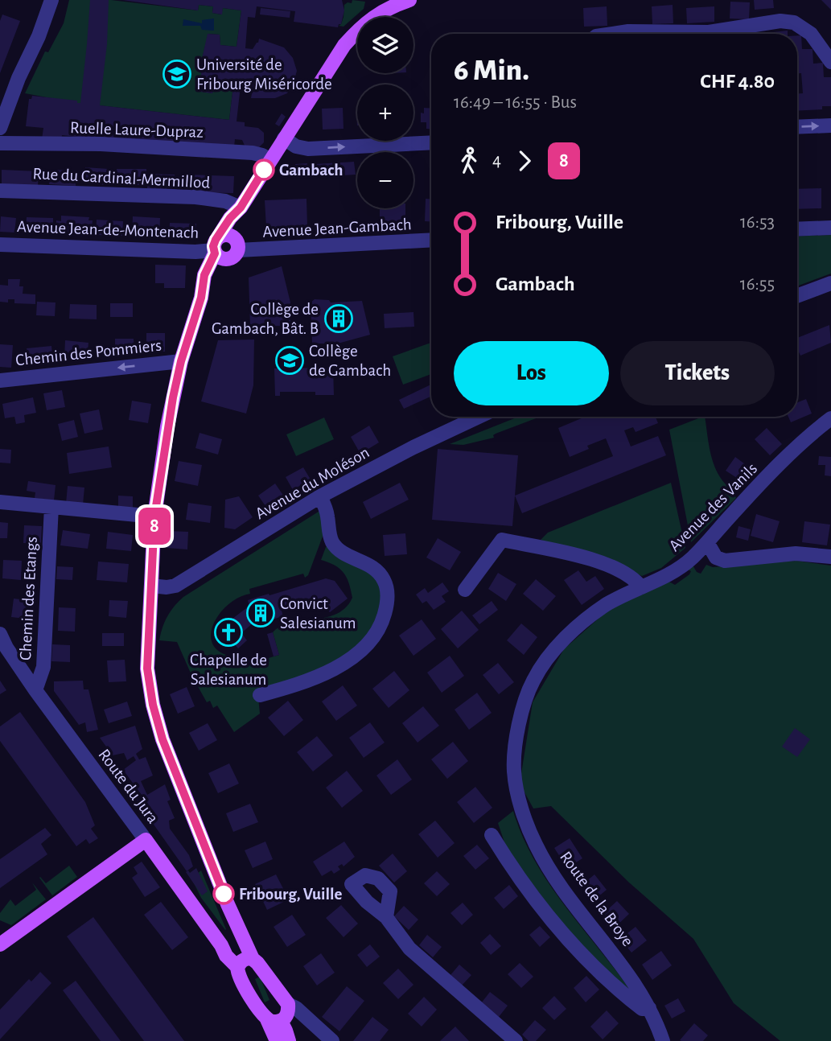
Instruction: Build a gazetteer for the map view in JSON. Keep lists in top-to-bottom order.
{
  "streets": {
    "main road": ["Route du Jura"],
    "street": [
      "Ruelle Laure-Dupraz",
      "Rue du Cardinal-Mermillod",
      "Avenue Jean-Gambach",
      "Avenue Jean-de-Montenach",
      "Chemin des Pommiers",
      "Avenue du Moléson",
      "Avenue des Vanils",
      "Chemin des Etangs",
      "Route de la Broye"
    ]
  },
  "crossings": [
    ["Avenue des Vanils", "Route de la Broye"],
    ["Chemin des Etangs", "Route du Jura"]
  ],
  "one_way": ["Chemin des Pommiers"],
  "places": {
    "school or university": ["Université de Fribourg Miséricorde", "Collège de Gambach"],
    "other": ["Gambach", "Fribourg, Vuille"],
    "building": ["Collège de Gambach, Bât. B", "Convict Salesianum"],
    "church": ["Chapelle de Salesianum"]
  },
  "lines": ["bus line 8"],
  "page": {
    "on_map": "8",
    "map_buttons": ["+", "−"],
    "heading": ["6 Min.", "16:49 – 16:55 · Bus", "CHF 4.80"],
    "legs": ["4", "8"],
    "list": [
      {
        "name": "Fribourg, Vuille",
        "value": "16:53"
      },
      {
        "name": "Gambach",
        "value": "16:55"
      }
    ],
    "buttons": ["Los", "Tickets"]
  }
}
